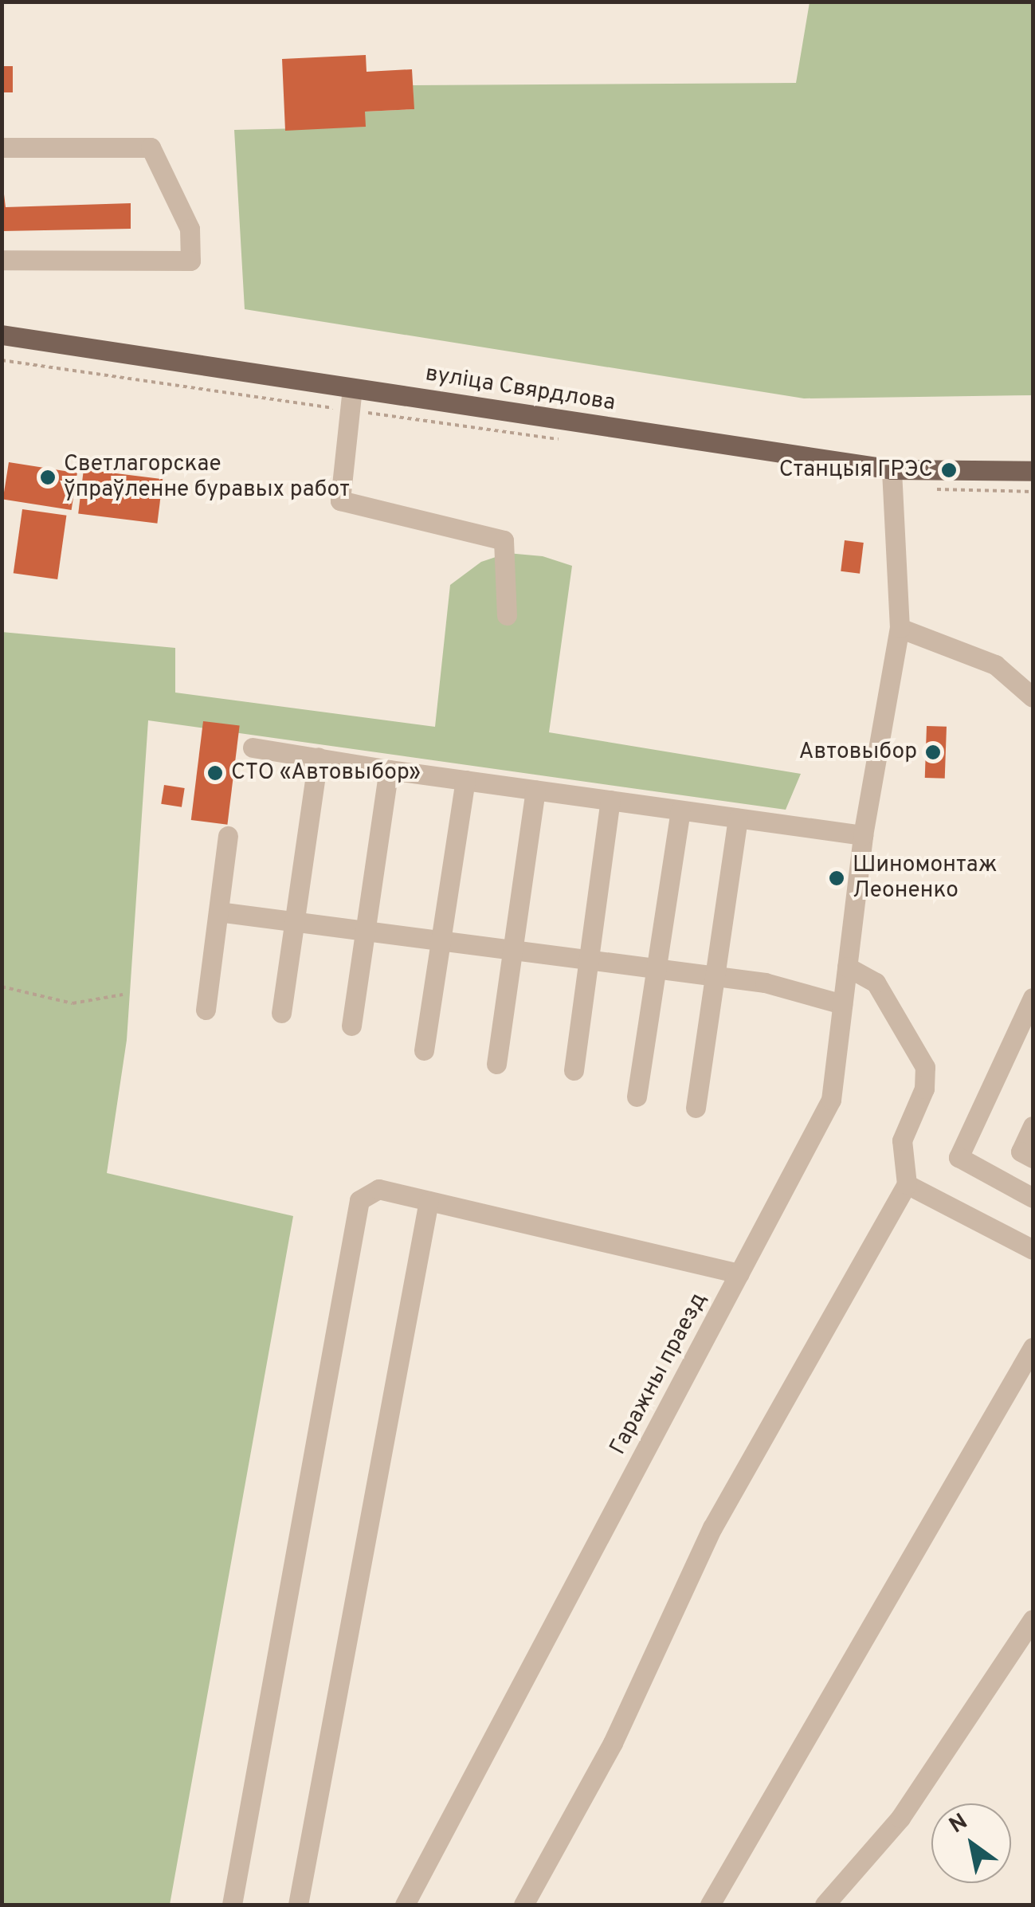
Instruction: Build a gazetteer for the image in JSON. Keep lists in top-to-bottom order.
{
  "streets": {
    "main road": ["вуліца Свярдлова"],
    "lane": ["Гаражны праезд"]
  },
  "crossings": [
    ["вуліца Свярдлова", "Гаражны праезд"]
  ],
  "places": [
    "Станцыя ГРЭС",
    "Светлагорскае ўпраўленне буравых работ",
    "Автовыбор",
    "СТО «Автовыбор»",
    "Шиномонтаж Леоненко"
  ],
  "north": "top left"
}
